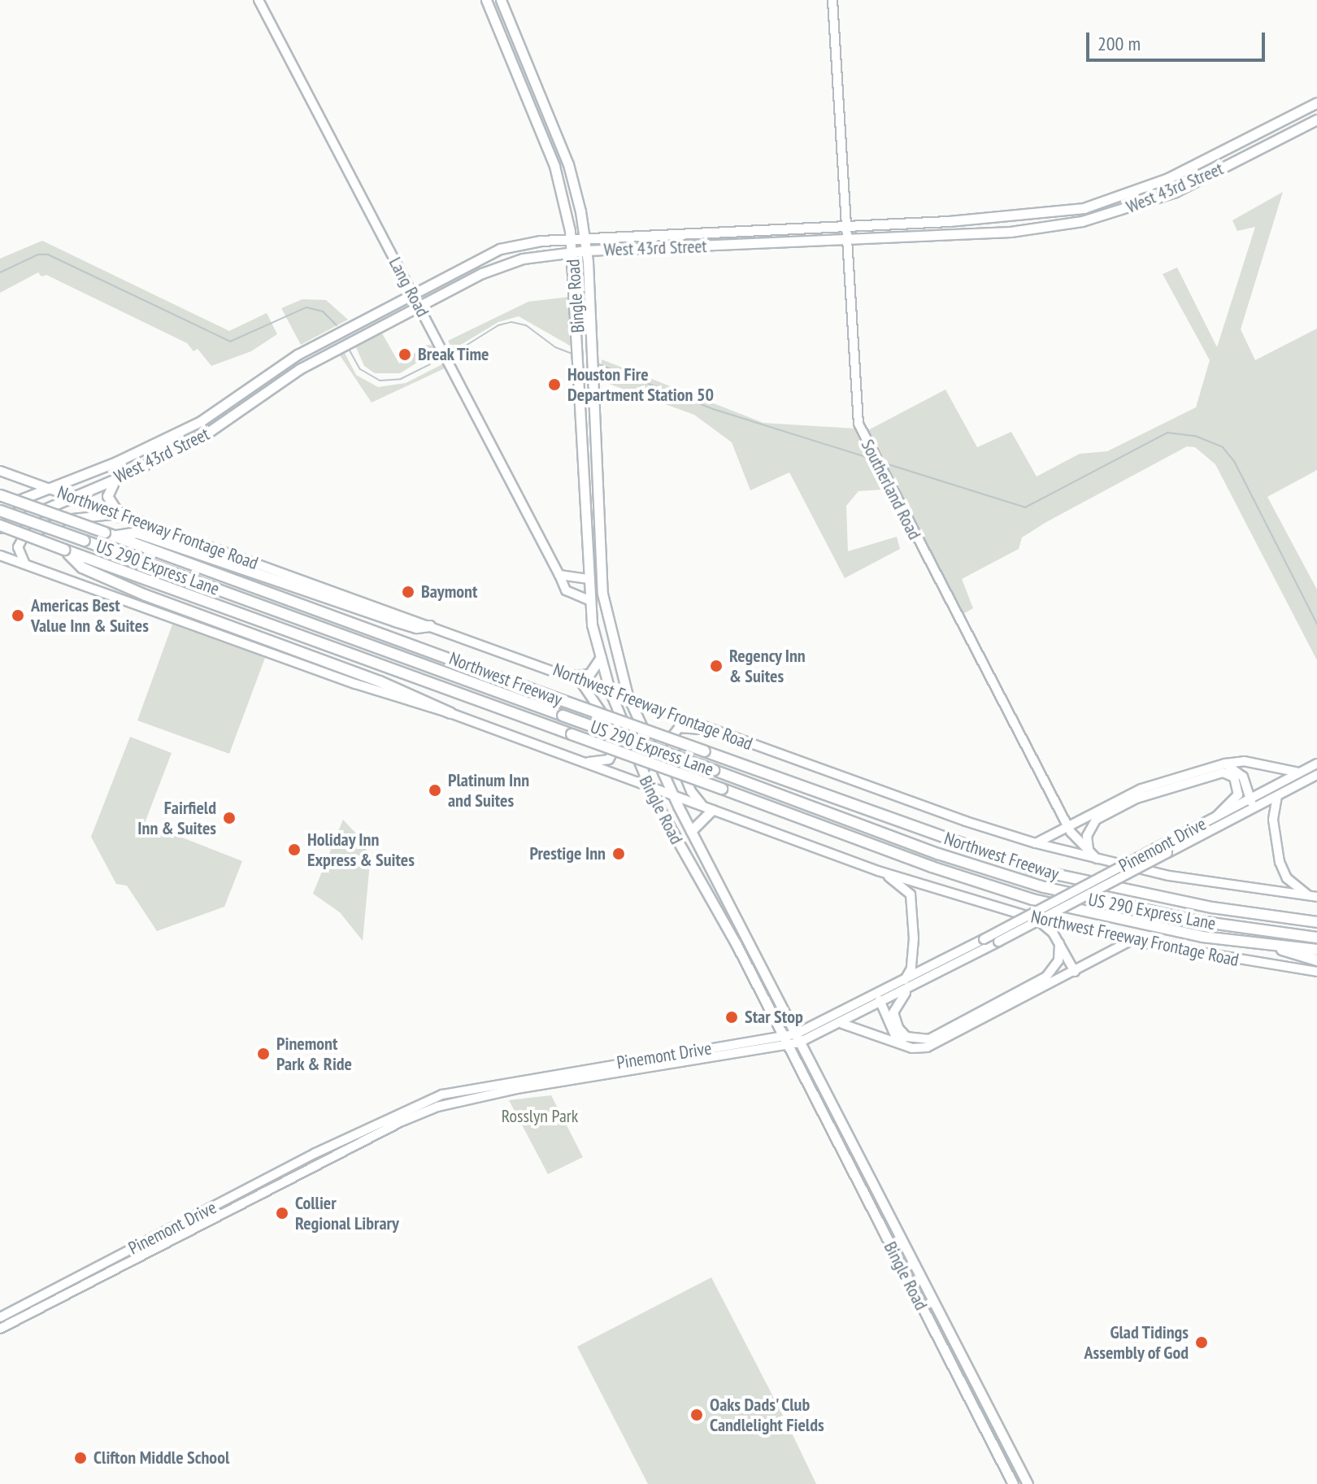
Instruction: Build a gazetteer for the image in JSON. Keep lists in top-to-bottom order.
{
  "streets": {
    "highway": ["US 290 Express Lane", "Northwest Freeway"],
    "main road": [
      "West 43rd Street",
      "Lang Road",
      "Bingle Road",
      "Southerland Road",
      "Northwest Freeway Frontage Road",
      "Pinemont Drive"
    ]
  },
  "crossings": [
    ["West 43rd Street", "Lang Road"],
    ["West 43rd Street", "Bingle Road"],
    ["West 43rd Street", "Southerland Road"],
    ["West 43rd Street", "Northwest Freeway Frontage Road"],
    ["West 43rd Street", "US 290 Express Lane"],
    ["West 43rd Street", "Northwest Freeway"],
    ["Lang Road", "Bingle Road"],
    ["Bingle Road", "Northwest Freeway Frontage Road"],
    ["Bingle Road", "Pinemont Drive"],
    ["Southerland Road", "Northwest Freeway Frontage Road"]
  ],
  "parks": ["Rosslyn Park"],
  "places": [
    "Break Time",
    "Houston Fire Department Station 50",
    "Baymont",
    "Americas Best Value Inn & Suites",
    "Regency Inn & Suites",
    "Platinum Inn and Suites",
    "Fairfield Inn & Suites",
    "Holiday Inn Express & Suites",
    "Prestige Inn",
    "Star Stop",
    "Pinemont Park & Ride",
    "Collier Regional Library",
    "Glad Tidings Assembly of God",
    "Oaks Dads' Club Candlelight Fields",
    "Clifton Middle School"
  ],
  "scale_bar": "200 m"
}
